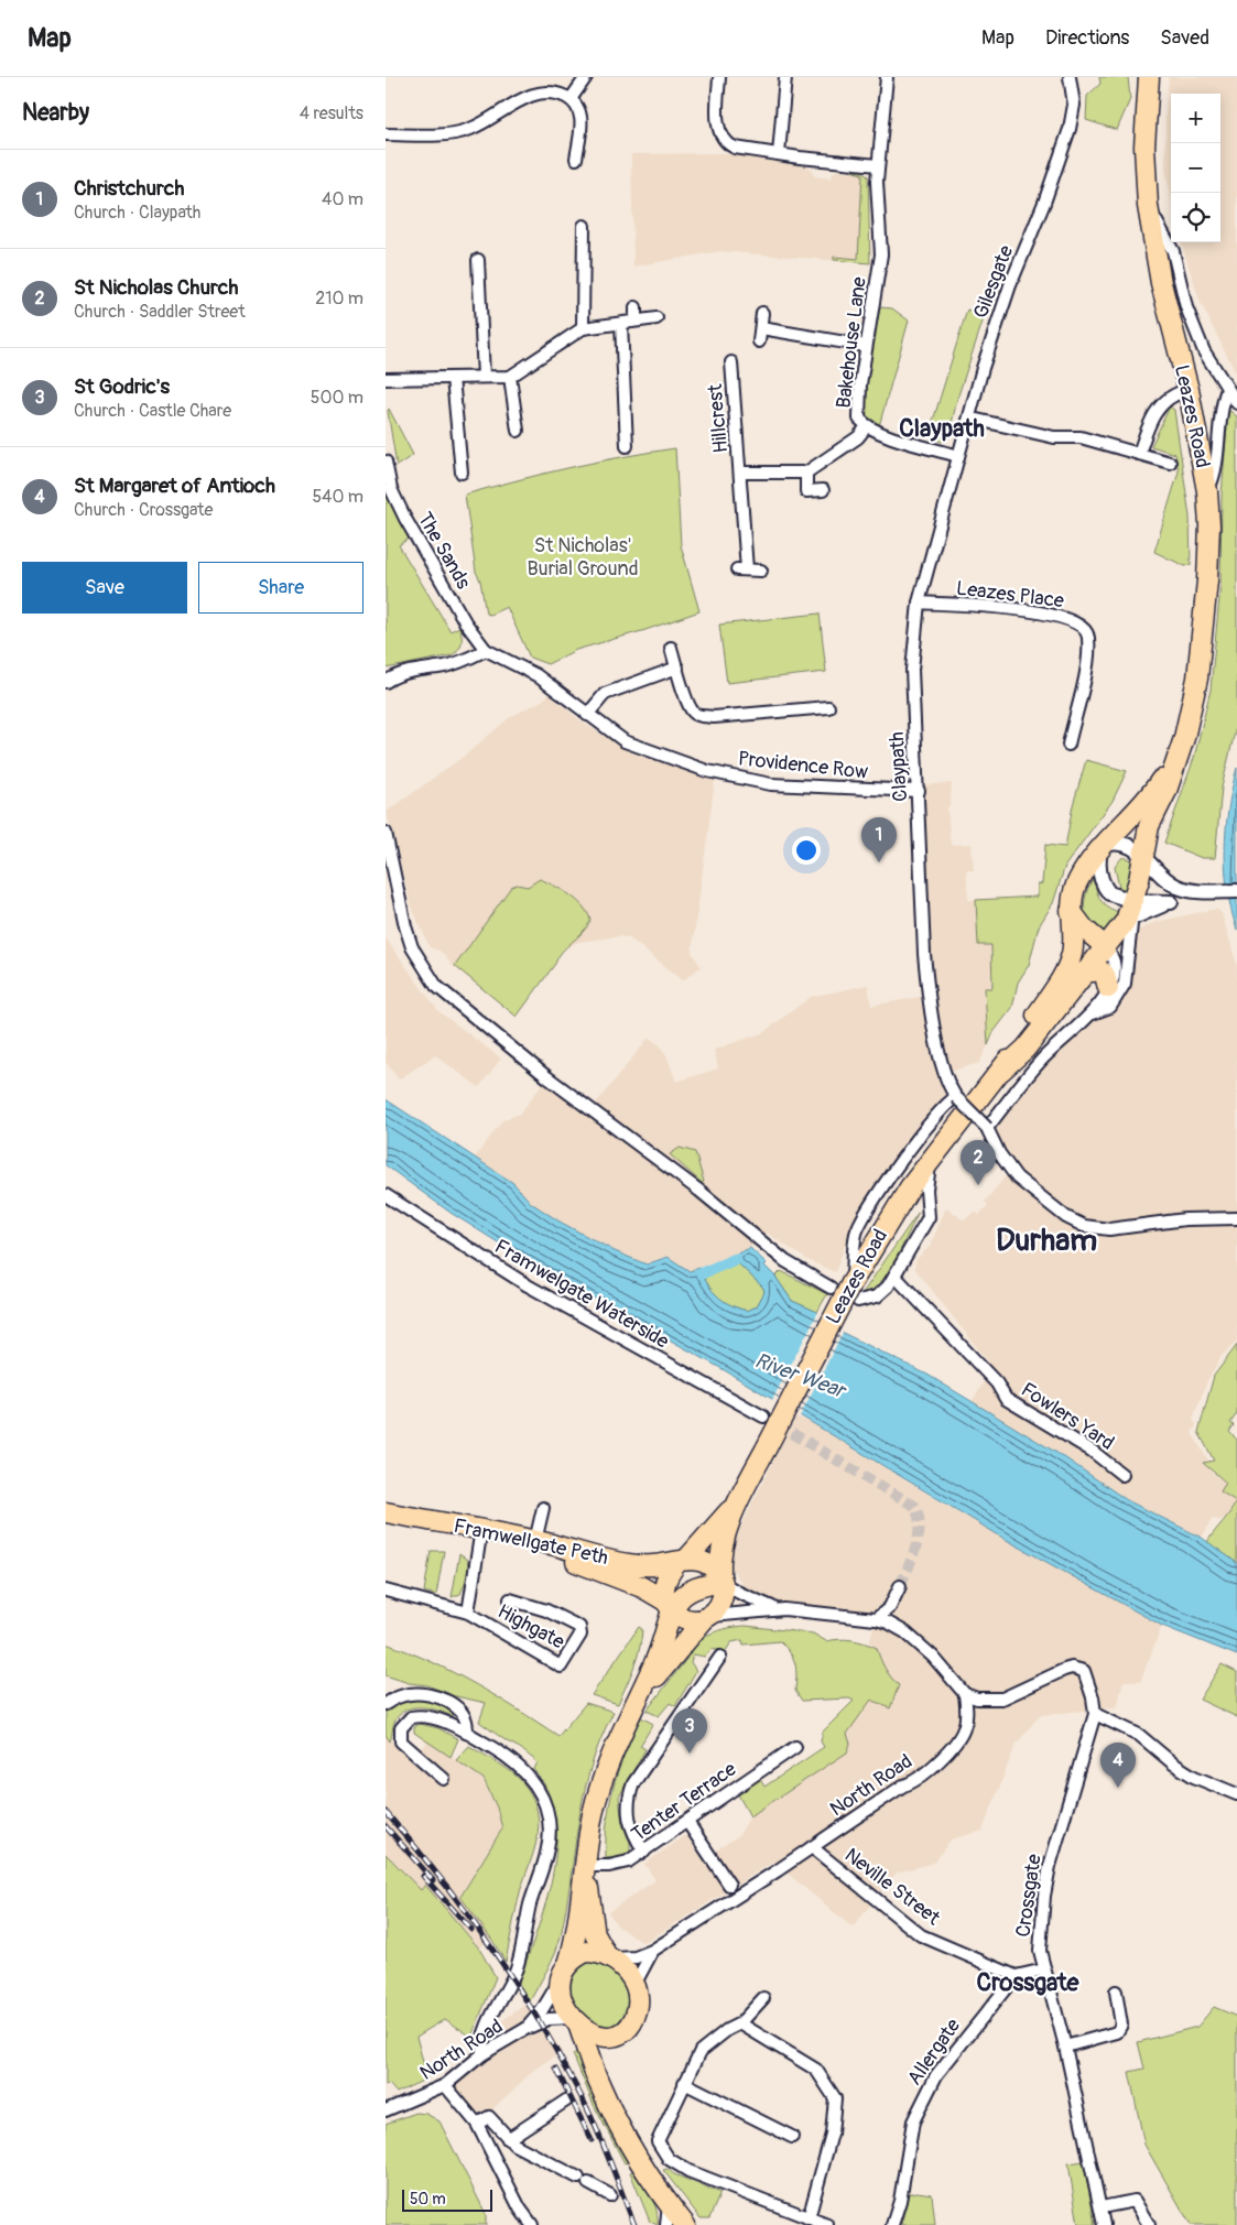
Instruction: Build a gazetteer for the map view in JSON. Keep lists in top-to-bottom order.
{
  "streets": {
    "highway": ["Leazes Road", "Framwellgate Peth"],
    "street": [
      "Gilesgate",
      "Bakehouse Lane",
      "Hillcrest",
      "The Sands",
      "Leazes Place",
      "Providence Row",
      "Claypath",
      "Framwelgate Waterside",
      "Fowlers Yard",
      "Highgate",
      "North Road",
      "Tenter Terrace",
      "Neville Street",
      "Crossgate",
      "Allergate"
    ]
  },
  "crossings": [
    ["Gilesgate", "Bakehouse Lane"],
    ["Gilesgate", "Claypath"],
    ["Leazes Road", "Framwellgate Peth"],
    ["The Sands", "Providence Row"],
    ["Leazes Place", "Claypath"],
    ["Providence Row", "Claypath"],
    ["Framwellgate Peth", "Highgate"],
    ["North Road", "Neville Street"],
    ["North Road", "Crossgate"],
    ["Neville Street", "Allergate"]
  ],
  "districts": ["Claypath", "Durham", "Crossgate"],
  "water": ["River Wear"],
  "parks": ["St Nicholas' Burial Ground"],
  "scale_bar": "50 m",
  "page": {
    "header": "Map",
    "nav": ["Map", "Directions", "Saved"],
    "heading": ["Nearby", "4 results"],
    "map_buttons": ["+", "−"],
    "list": [
      {
        "mark": "1",
        "name": "Christchurch",
        "note": "Church · Claypath",
        "value": "40 m"
      },
      {
        "mark": "2",
        "name": "St Nicholas Church",
        "note": "Church · Saddler Street",
        "value": "210 m"
      },
      {
        "mark": "3",
        "name": "St Godric's",
        "note": "Church · Castle Chare",
        "value": "500 m"
      },
      {
        "mark": "4",
        "name": "St Margaret of Antioch",
        "note": "Church · Crossgate",
        "value": "540 m"
      }
    ],
    "buttons": ["Save", "Share"],
    "pins": [
      "1",
      "2",
      "3",
      "4"
    ],
    "scale": "50 m"
  }
}
